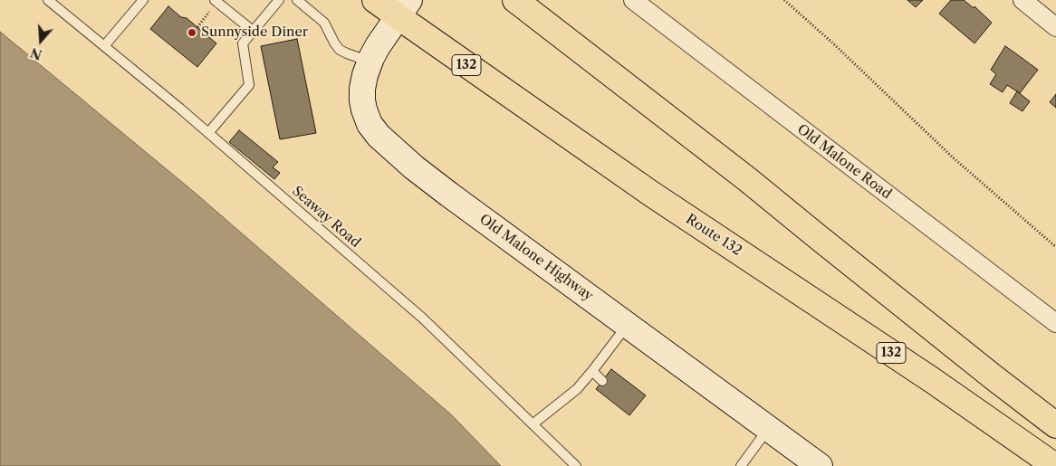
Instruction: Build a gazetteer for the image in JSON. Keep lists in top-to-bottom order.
{
  "streets": {
    "highway": ["132", "Route 132"],
    "street": ["Old Malone Road", "Old Malone Highway"],
    "lane": ["Seaway Road"]
  },
  "crossings": [
    ["Route 132", "Old Malone Highway"]
  ],
  "places": ["Sunnyside Diner"],
  "north": "bottom"
}
